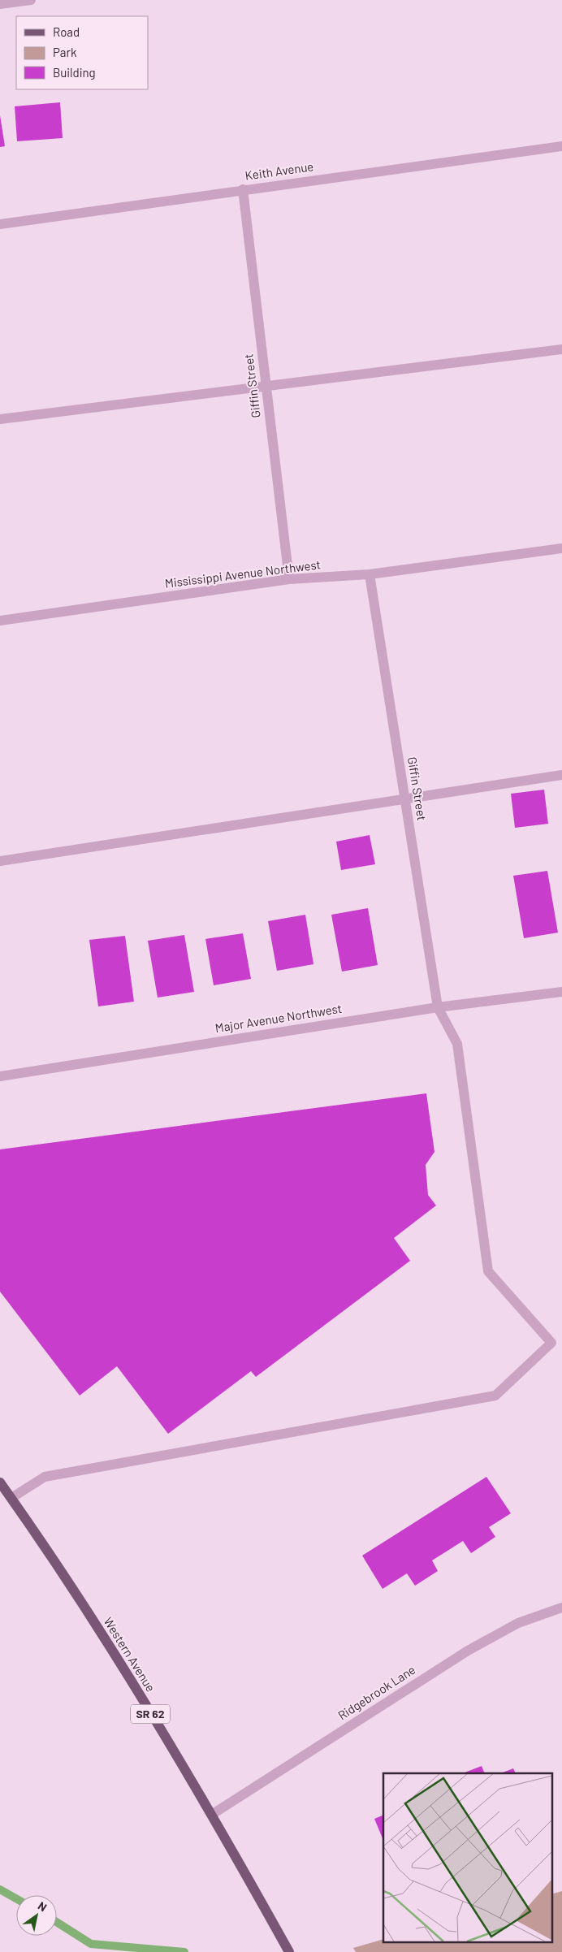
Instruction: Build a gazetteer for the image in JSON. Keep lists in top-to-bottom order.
{
  "streets": {
    "main road": ["Western Avenue", "SR 62"],
    "street": [
      "Keith Avenue",
      "Giffin Street",
      "Mississippi Avenue Northwest",
      "Major Avenue Northwest",
      "Ridgebrook Lane"
    ]
  },
  "crossings": [
    ["Keith Avenue", "Giffin Street"],
    ["Giffin Street", "Mississippi Avenue Northwest"],
    ["Giffin Street", "Major Avenue Northwest"],
    ["Giffin Street", "Western Avenue"],
    ["Western Avenue", "Ridgebrook Lane"]
  ],
  "legend": ["Road", "Park", "Building"],
  "north": "top right"
}
